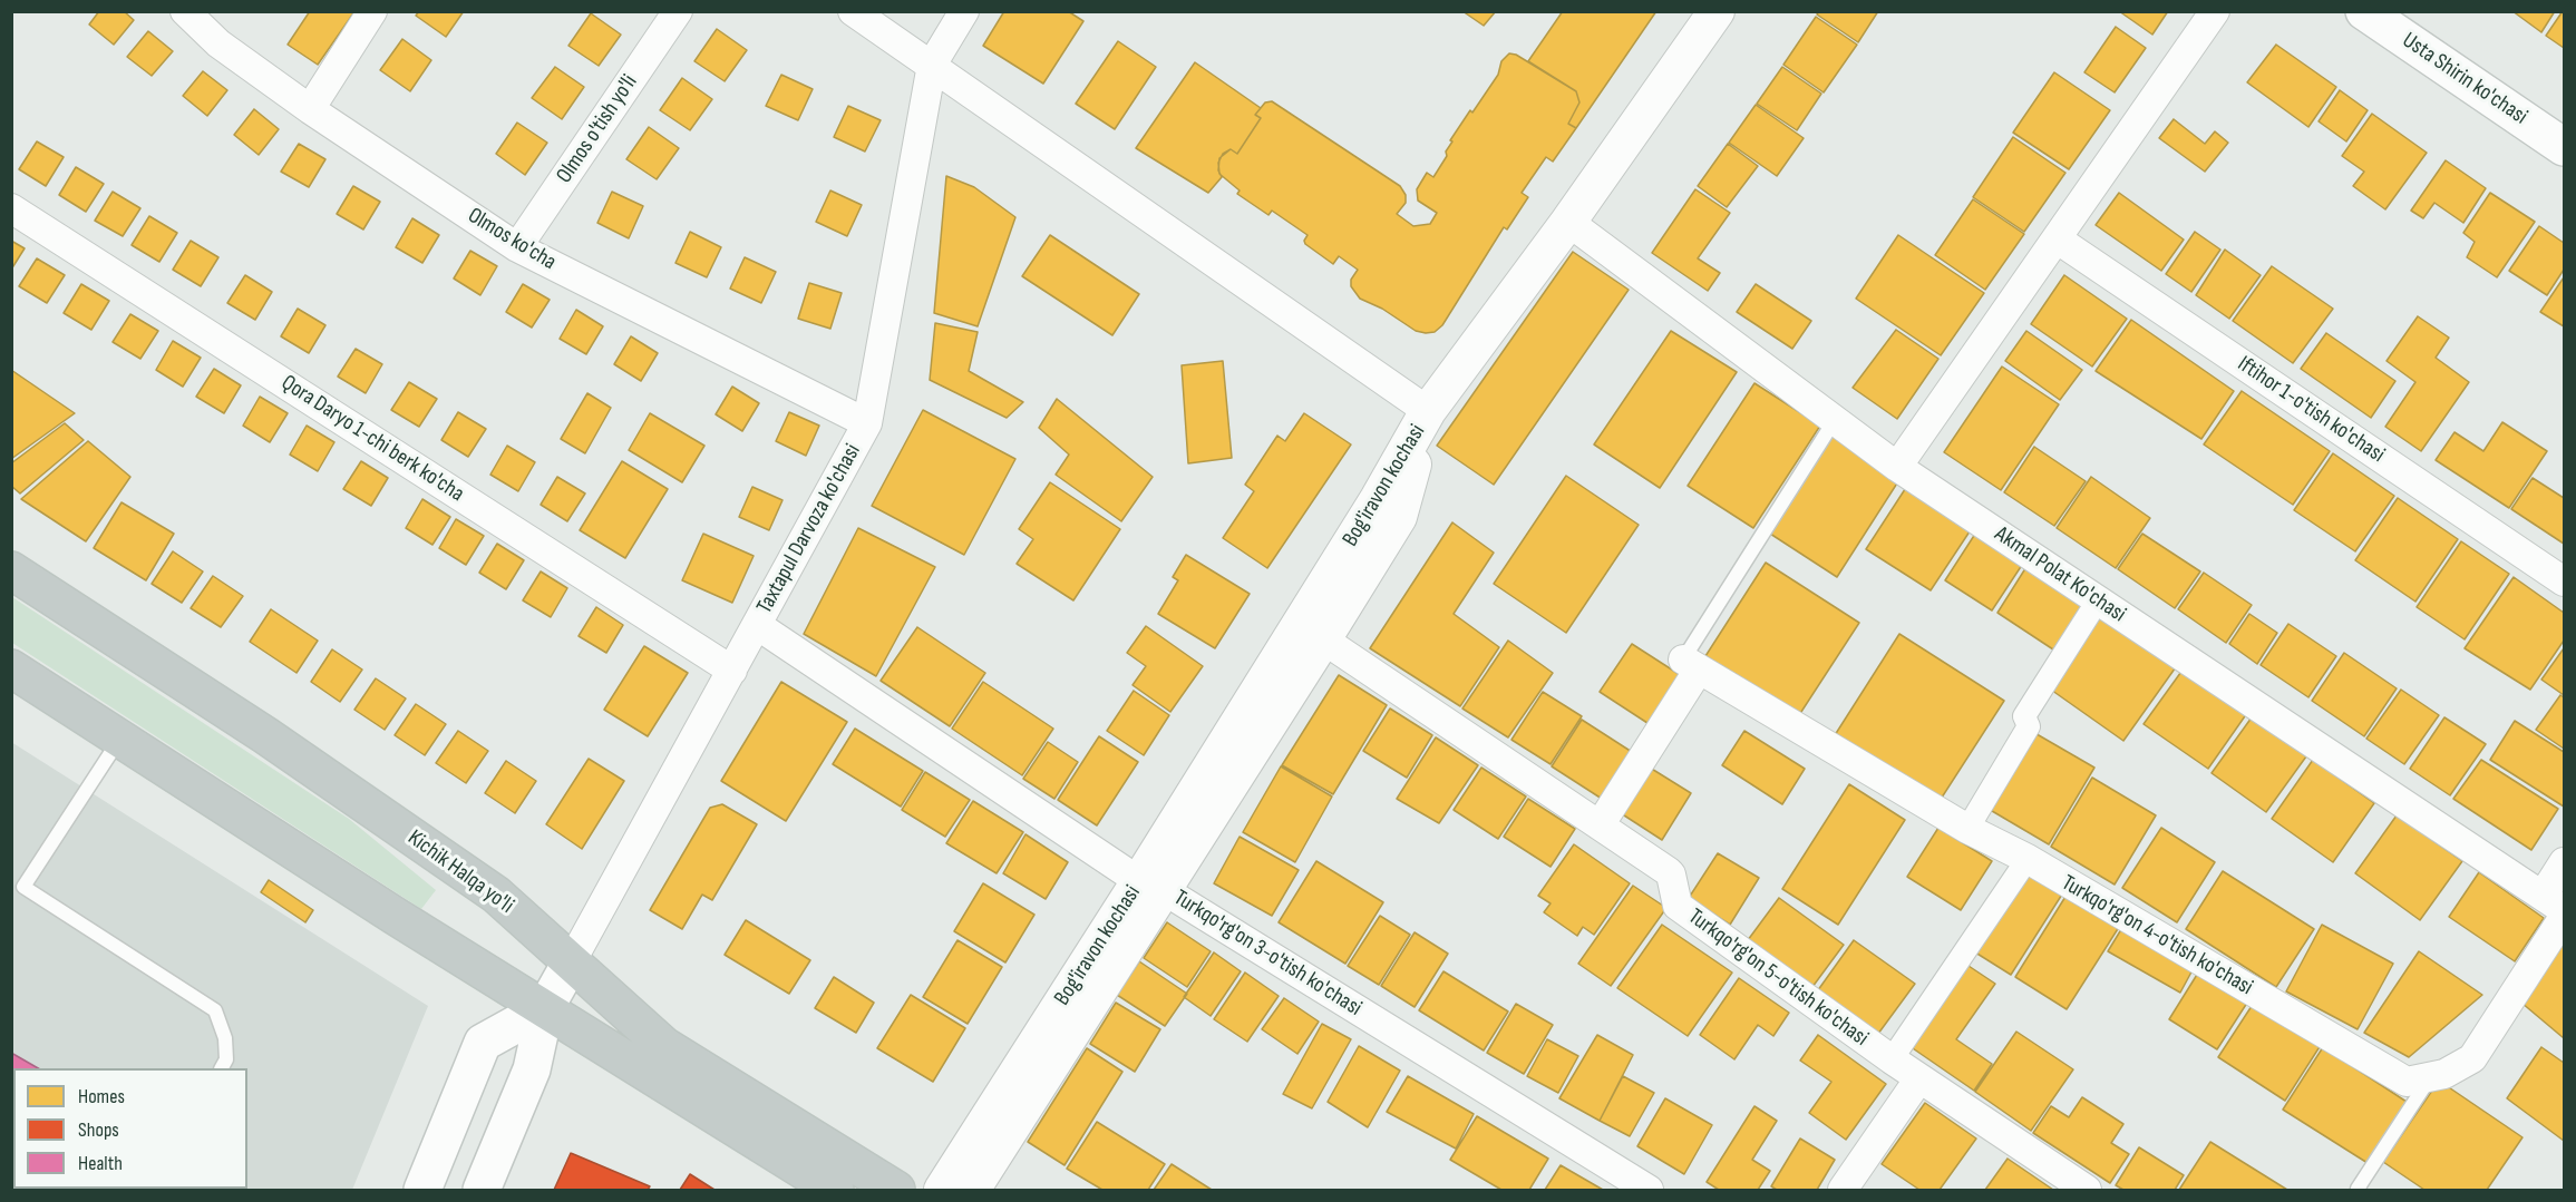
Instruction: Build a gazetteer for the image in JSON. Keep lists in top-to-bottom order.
{
  "streets": {
    "highway": ["Kichik Halqa yo'li"],
    "main road": ["Usta Shirin ko'chasi", "Taxtapul Darvoza ko'chasi"],
    "street": [
      "Olmos o'tish yo'li",
      "Olmos ko'cha",
      "Iftihor 1-o'tish ko'chasi",
      "Qora Daryo 1-chi berk ko'cha",
      "Bog'iravon kochasi",
      "Akmal Polat Ko'chasi",
      "Turkqo'rg'on 4-o'tish ko'chasi",
      "Turkqo'rg'on 3-o'tish ko'chasi",
      "Turkqo'rg'on 5-o'tish ko'chasi"
    ]
  },
  "crossings": [
    ["Olmos o'tish yo'li", "Olmos ko'cha"],
    ["Olmos ko'cha", "Taxtapul Darvoza ko'chasi"],
    ["Qora Daryo 1-chi berk ko'cha", "Taxtapul Darvoza ko'chasi"],
    ["Bog'iravon kochasi", "Turkqo'rg'on 3-o'tish ko'chasi"],
    ["Bog'iravon kochasi", "Turkqo'rg'on 5-o'tish ko'chasi"],
    ["Taxtapul Darvoza ko'chasi", "Kichik Halqa yo'li"],
    ["Taxtapul Darvoza ko'chasi", "Turkqo'rg'on 3-o'tish ko'chasi"]
  ],
  "legend": ["Homes", "Shops", "Health"]
}
